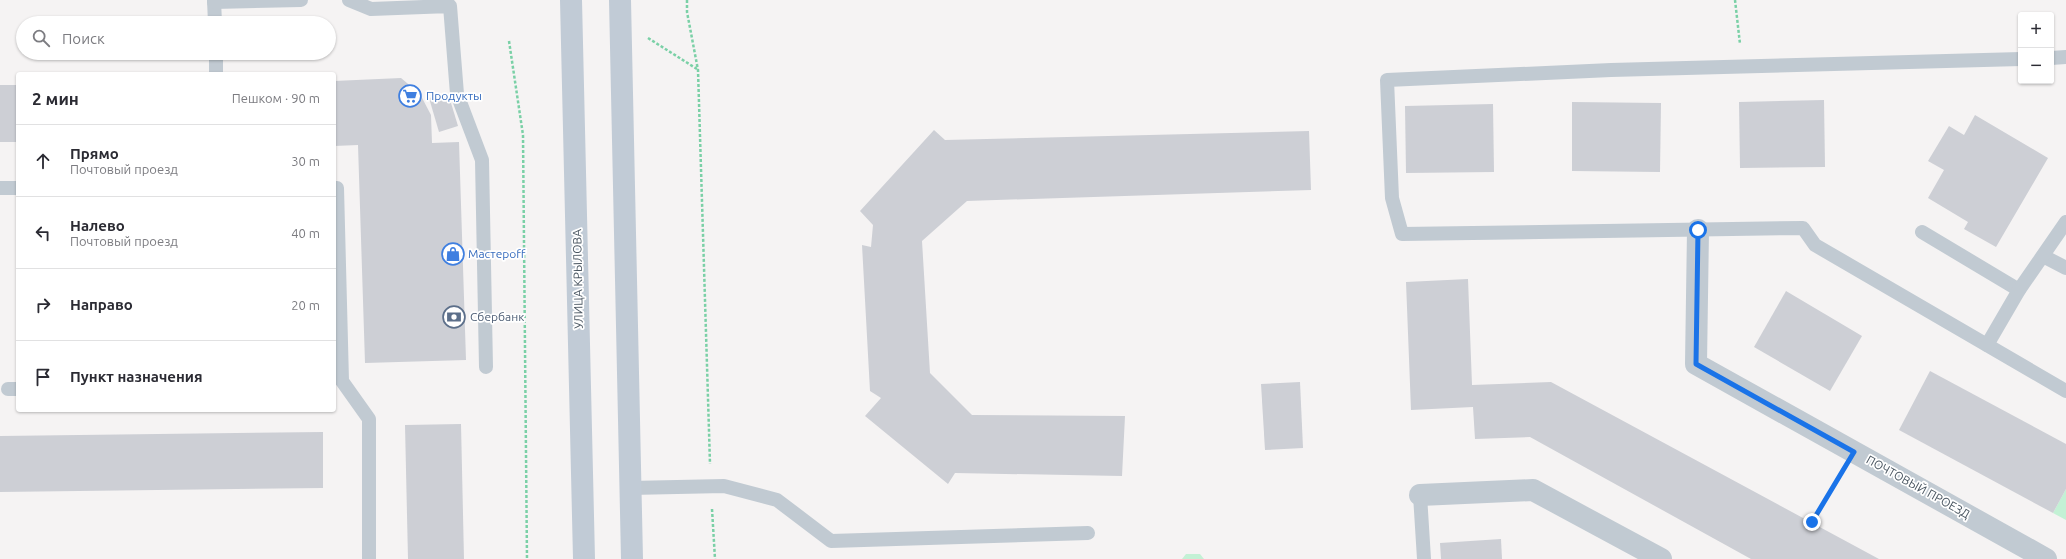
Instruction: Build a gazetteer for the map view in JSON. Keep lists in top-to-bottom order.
{
  "streets": {
    "main road": ["УЛИЦА КРЫЛОВА"],
    "street": ["ПОЧТОВЫЙ ПРОЕЗД"]
  },
  "places": {
    "supermarket": ["Продукты"],
    "shop": ["Мастерoff"],
    "bank": ["Сбербанк"]
  },
  "page": {
    "map_buttons": ["+", "−"],
    "search": "Поиск",
    "heading": ["2 мин", "Пешком · 90 m"],
    "list": [
      ["Прямо", "Почтовый проезд", "30 m"],
      ["Налево", "Почтовый проезд", "40 m"],
      ["Направо", "20 m"],
      "Пункт назначения"
    ]
  }
}
